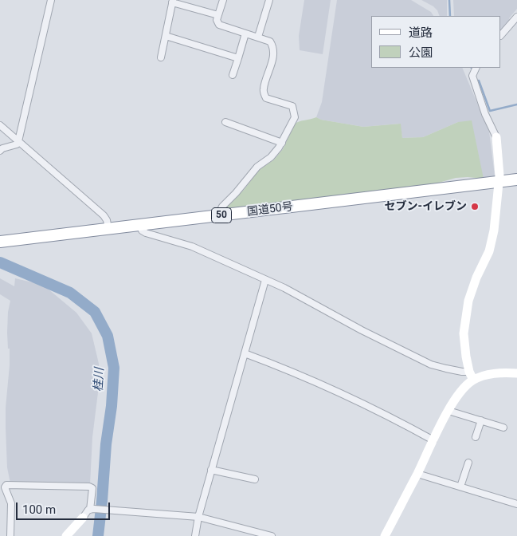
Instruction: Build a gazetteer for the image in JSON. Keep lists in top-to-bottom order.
{
  "streets": {
    "highway": ["国道50号", "50"]
  },
  "water": ["桂川"],
  "places": ["セブン-イレブン"],
  "legend": ["道路", "公園"],
  "scale_bar": "100 m"
}
